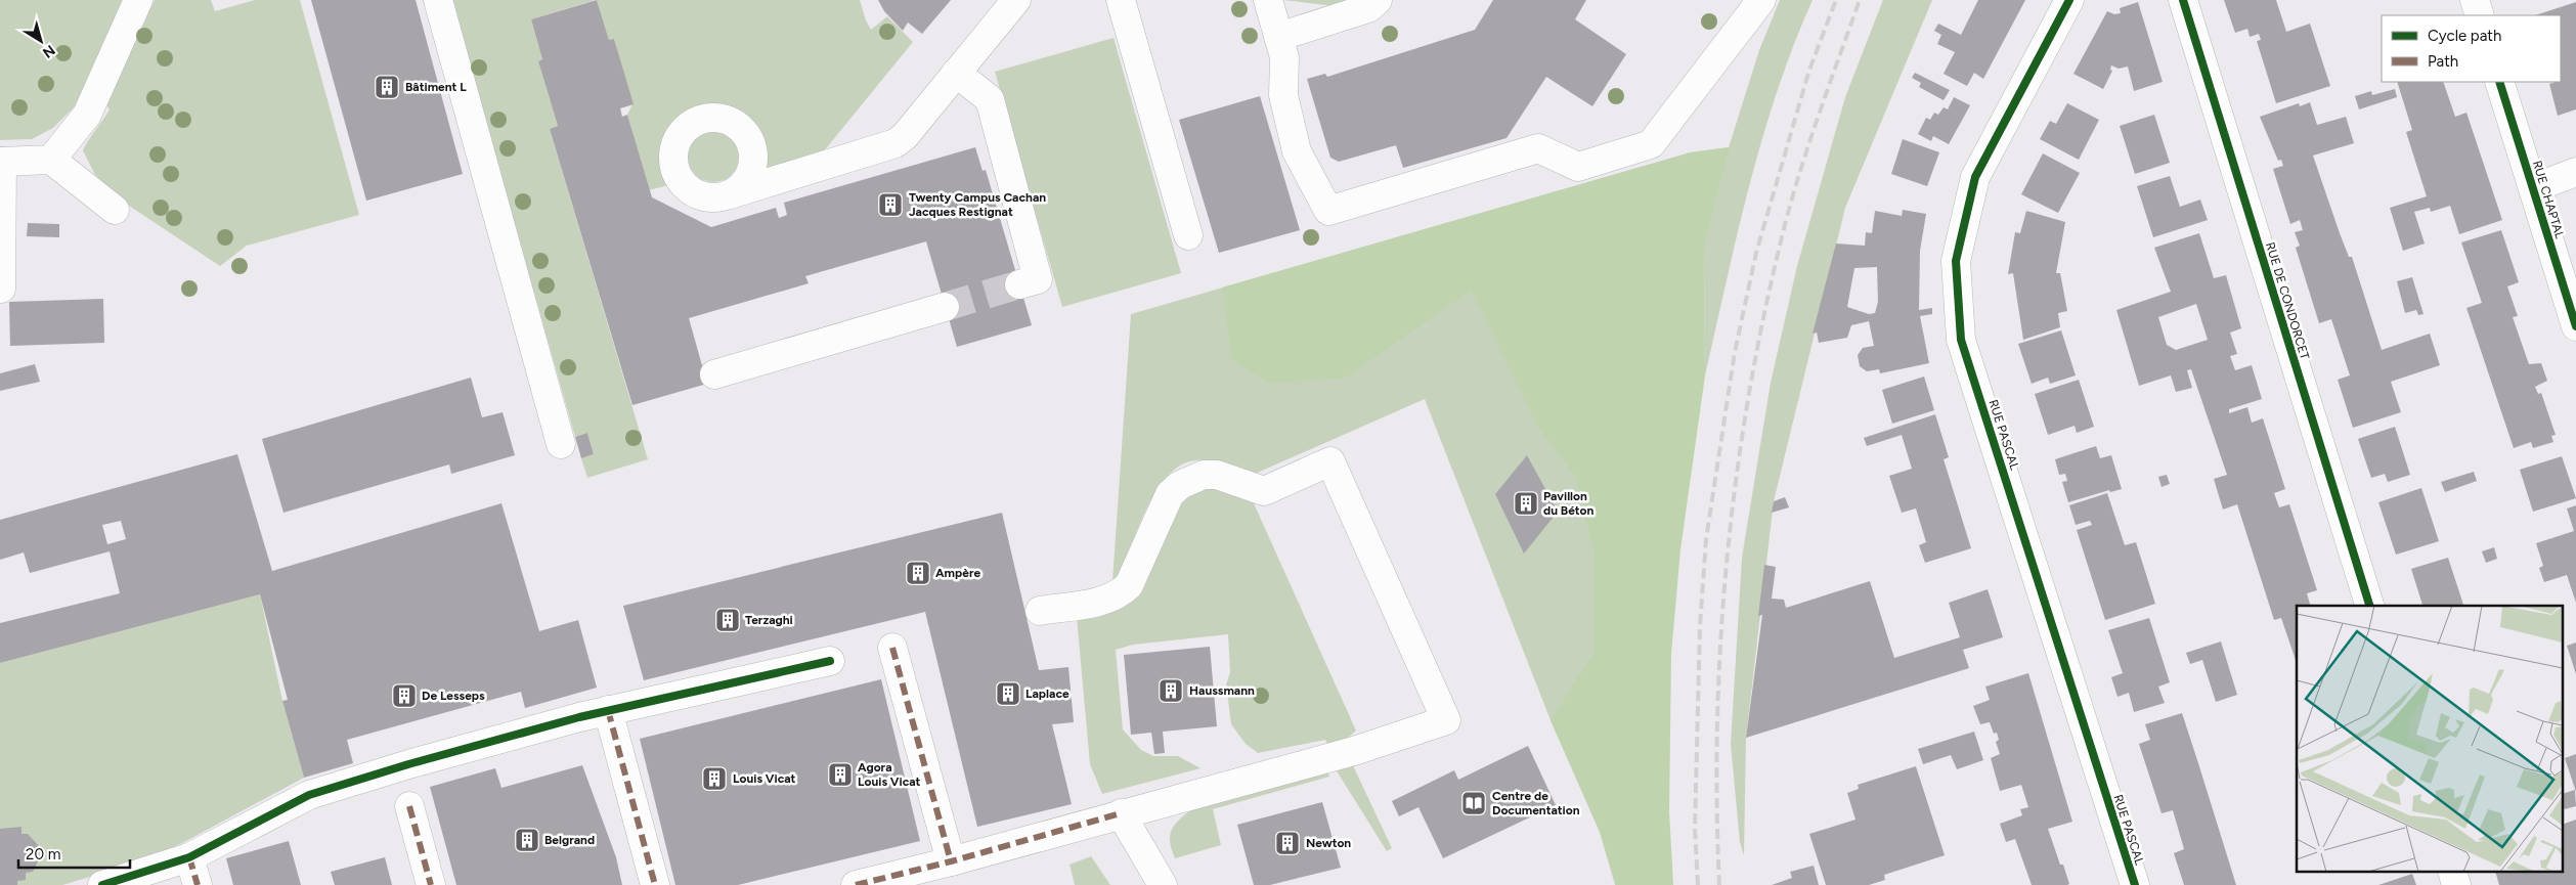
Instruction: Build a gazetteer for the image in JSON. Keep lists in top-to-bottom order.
{
  "streets": {
    "street": ["RUE CHAPTAL", "RUE DE CONDORCET", "RUE PASCAL"]
  },
  "places": {
    "building": [
      "Bâtiment L",
      "Twenty Campus Cachan Jacques Restignat",
      "Pavillon du Béton",
      "Ampère",
      "Terzaghi",
      "Haussmann",
      "Laplace",
      "De Lesseps",
      "Agora Louis Vicat",
      "Louis Vicat",
      "Belgrand",
      "Newton"
    ],
    "library": ["Centre de Documentation"]
  },
  "legend": ["Cycle path", "Path"],
  "scale_bar": "20 m",
  "north": "bottom right"
}
